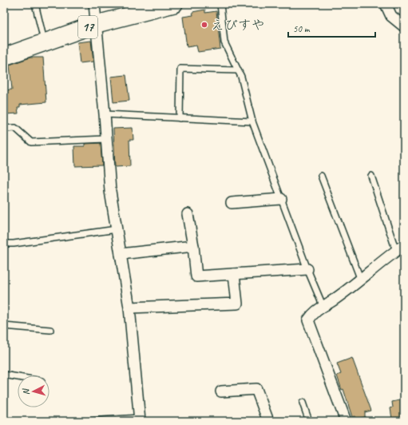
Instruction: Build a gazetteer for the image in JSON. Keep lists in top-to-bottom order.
{
  "streets": {
    "main road": ["17"]
  },
  "places": ["えびすや"],
  "scale_bar": "50 m",
  "north": "left"
}
